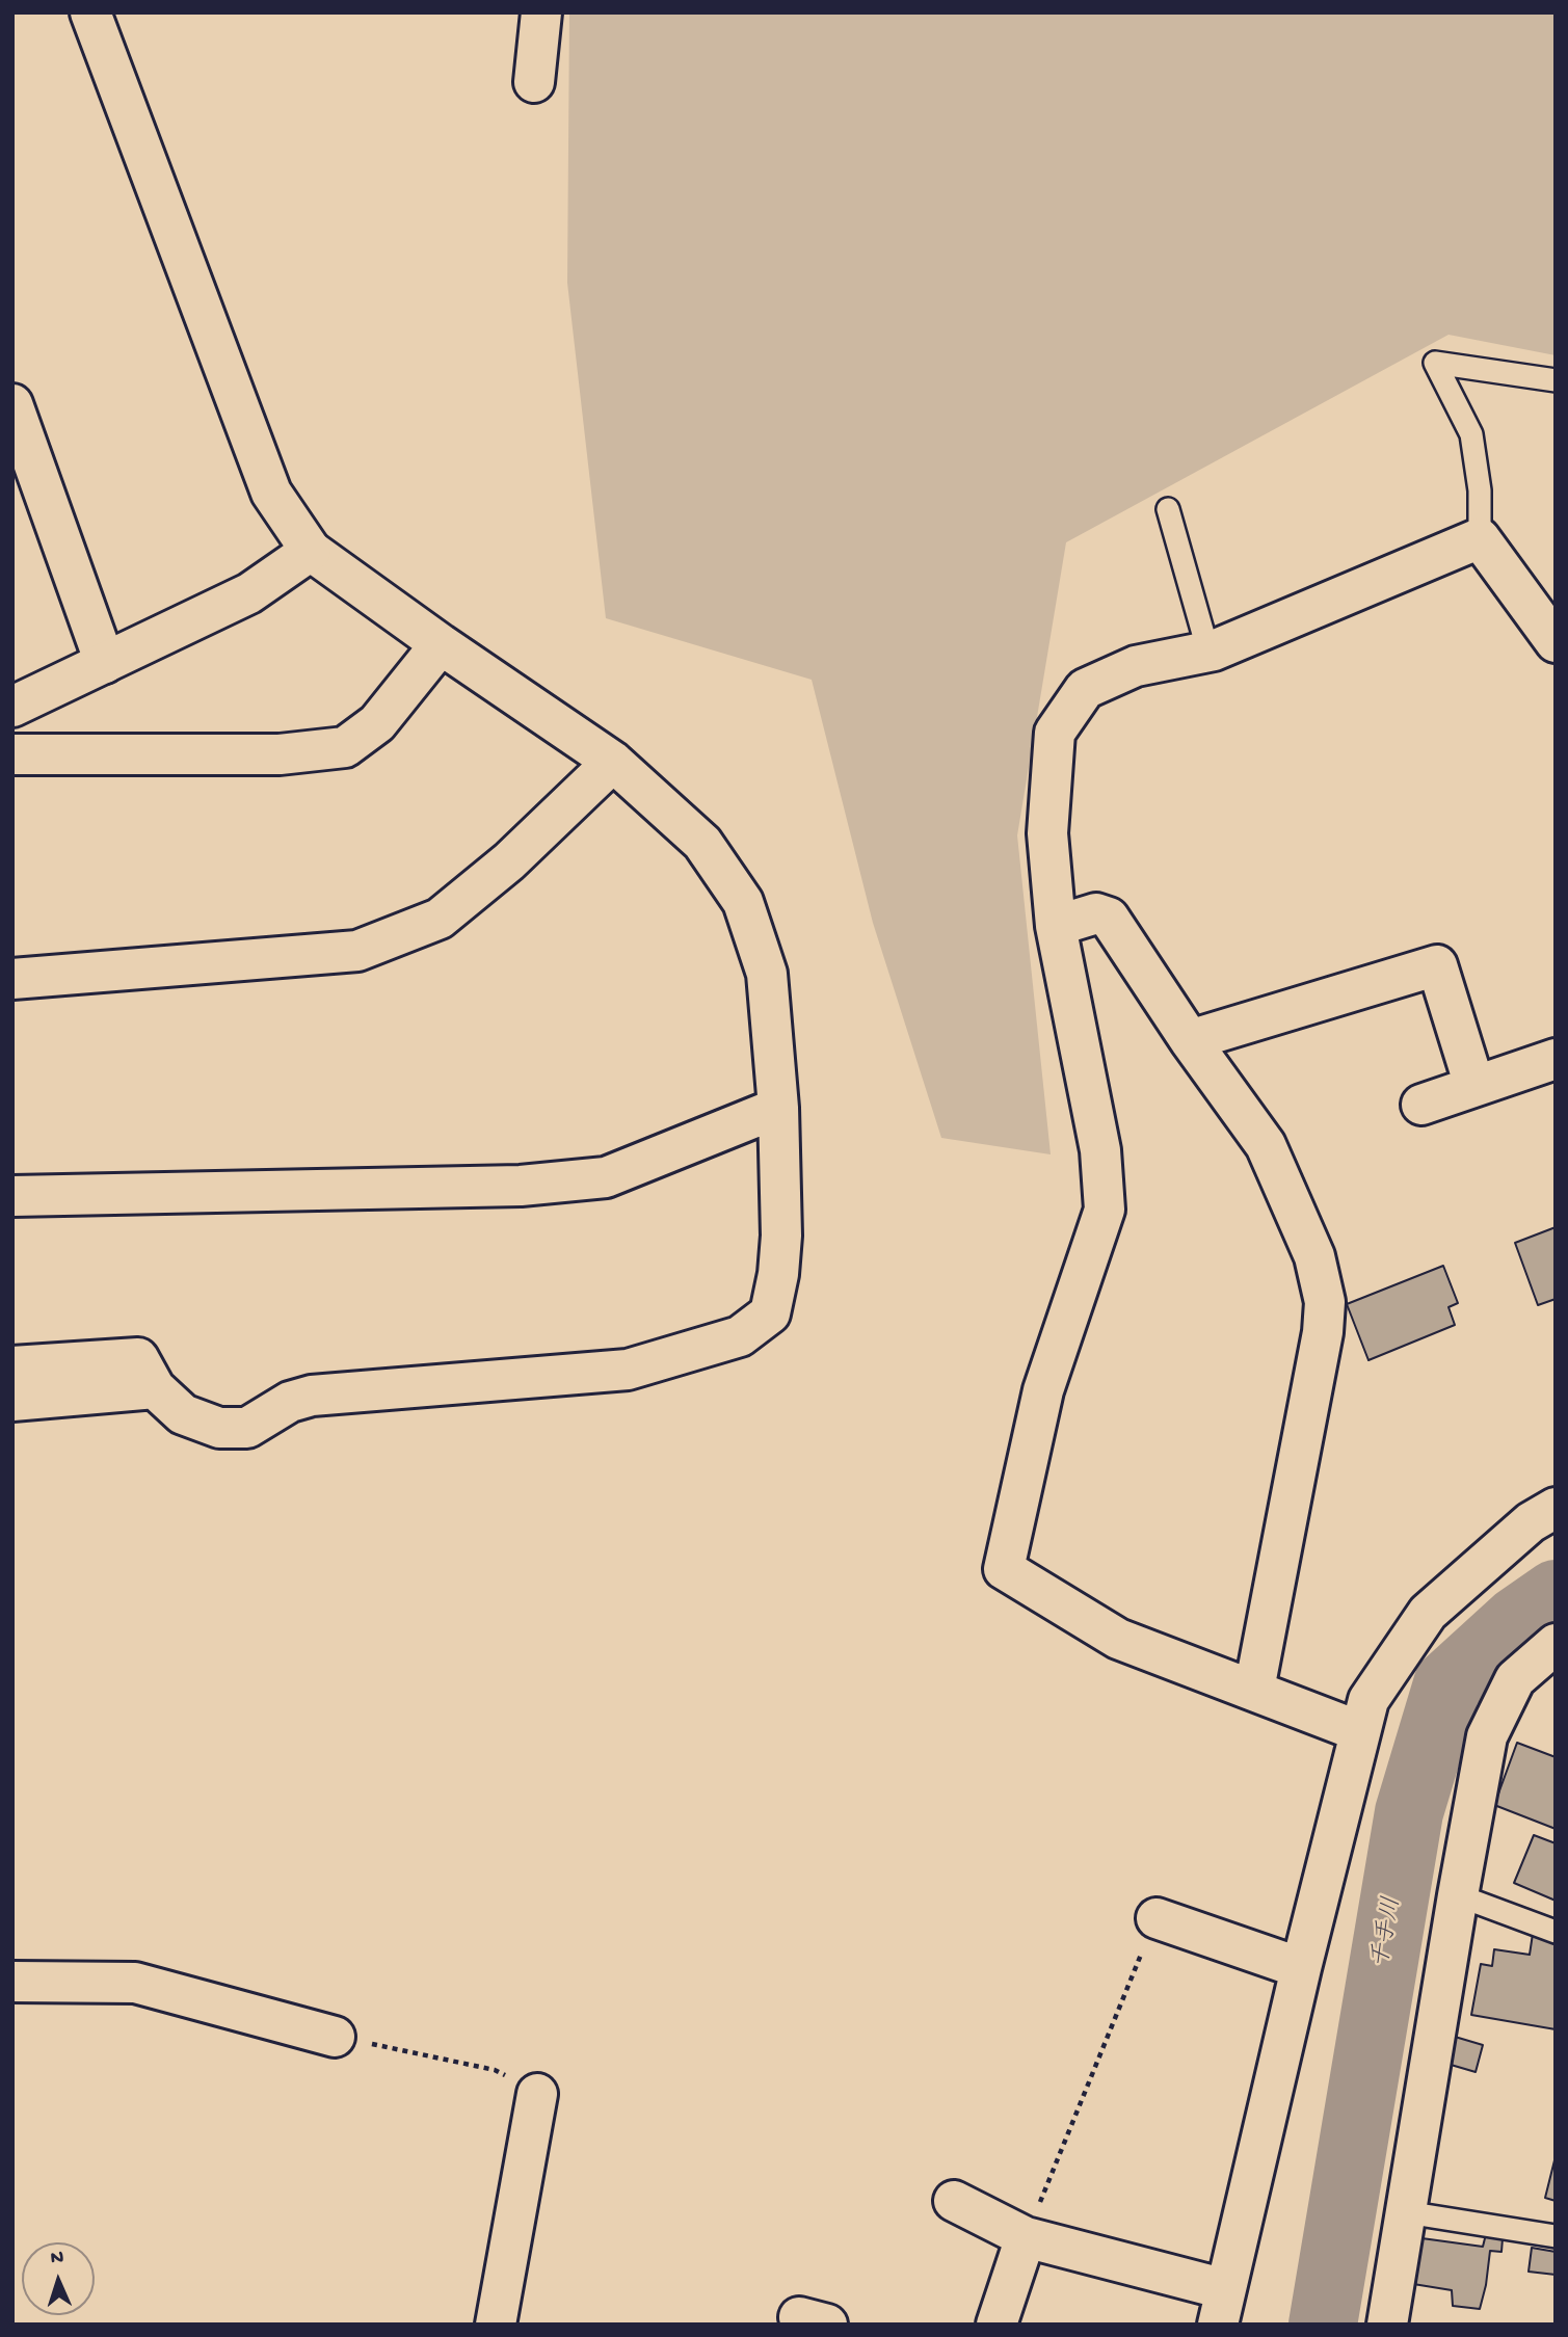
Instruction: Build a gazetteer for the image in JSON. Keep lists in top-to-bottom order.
{
  "water": ["千手川"],
  "north": "top"
}
